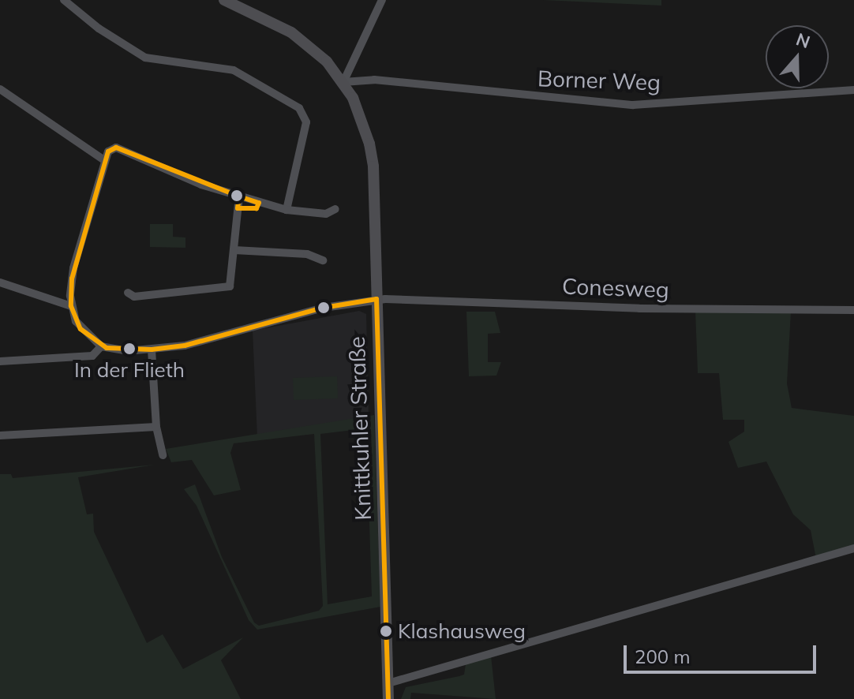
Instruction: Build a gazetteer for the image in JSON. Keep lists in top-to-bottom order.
{
  "streets": {
    "street": ["Borner Weg", "Conesweg", "Knittkuhler Straße"]
  },
  "crossings": [
    ["Borner Weg", "Knittkuhler Straße"],
    ["Conesweg", "Knittkuhler Straße"]
  ],
  "places": ["In der Flieth", "Klashausweg"],
  "scale_bar": "200 m",
  "north": "top"
}
